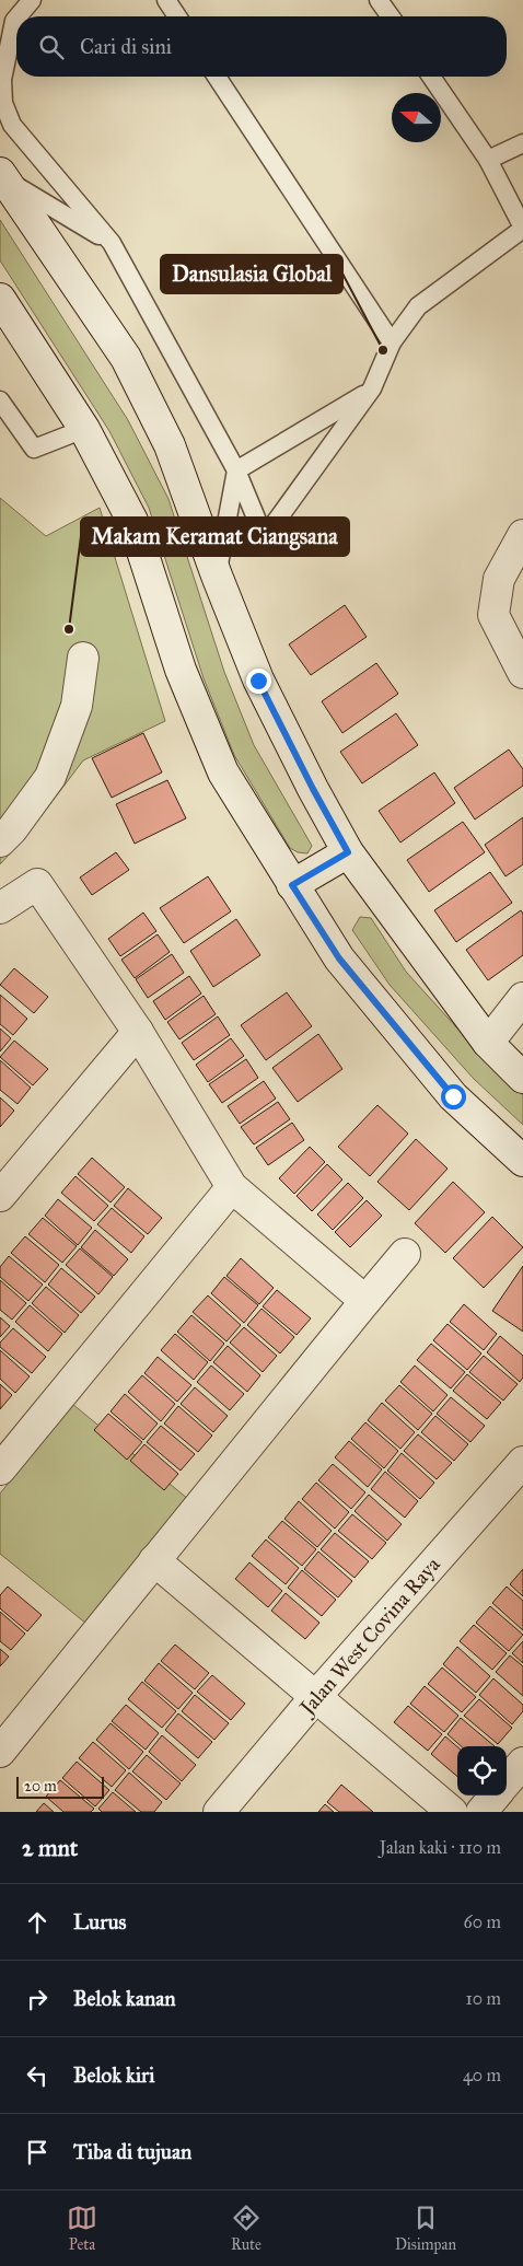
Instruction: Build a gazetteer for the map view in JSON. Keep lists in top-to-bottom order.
{
  "streets": {
    "street": ["Jalan West Covina Raya"]
  },
  "places": ["Dansulasia Global", "Makam Keramat Ciangsana"],
  "scale_bar": "20 m",
  "north": "left",
  "page": {
    "search": "Cari di sini",
    "scale": "20 m",
    "heading": ["2 mnt", "Jalan kaki · 110 m"],
    "list": [
      ["Lurus", "60 m"],
      ["Belok kanan", "10 m"],
      ["Belok kiri", "40 m"],
      "Tiba di tujuan"
    ],
    "nav": ["Peta", "Rute", "Disimpan"]
  }
}
